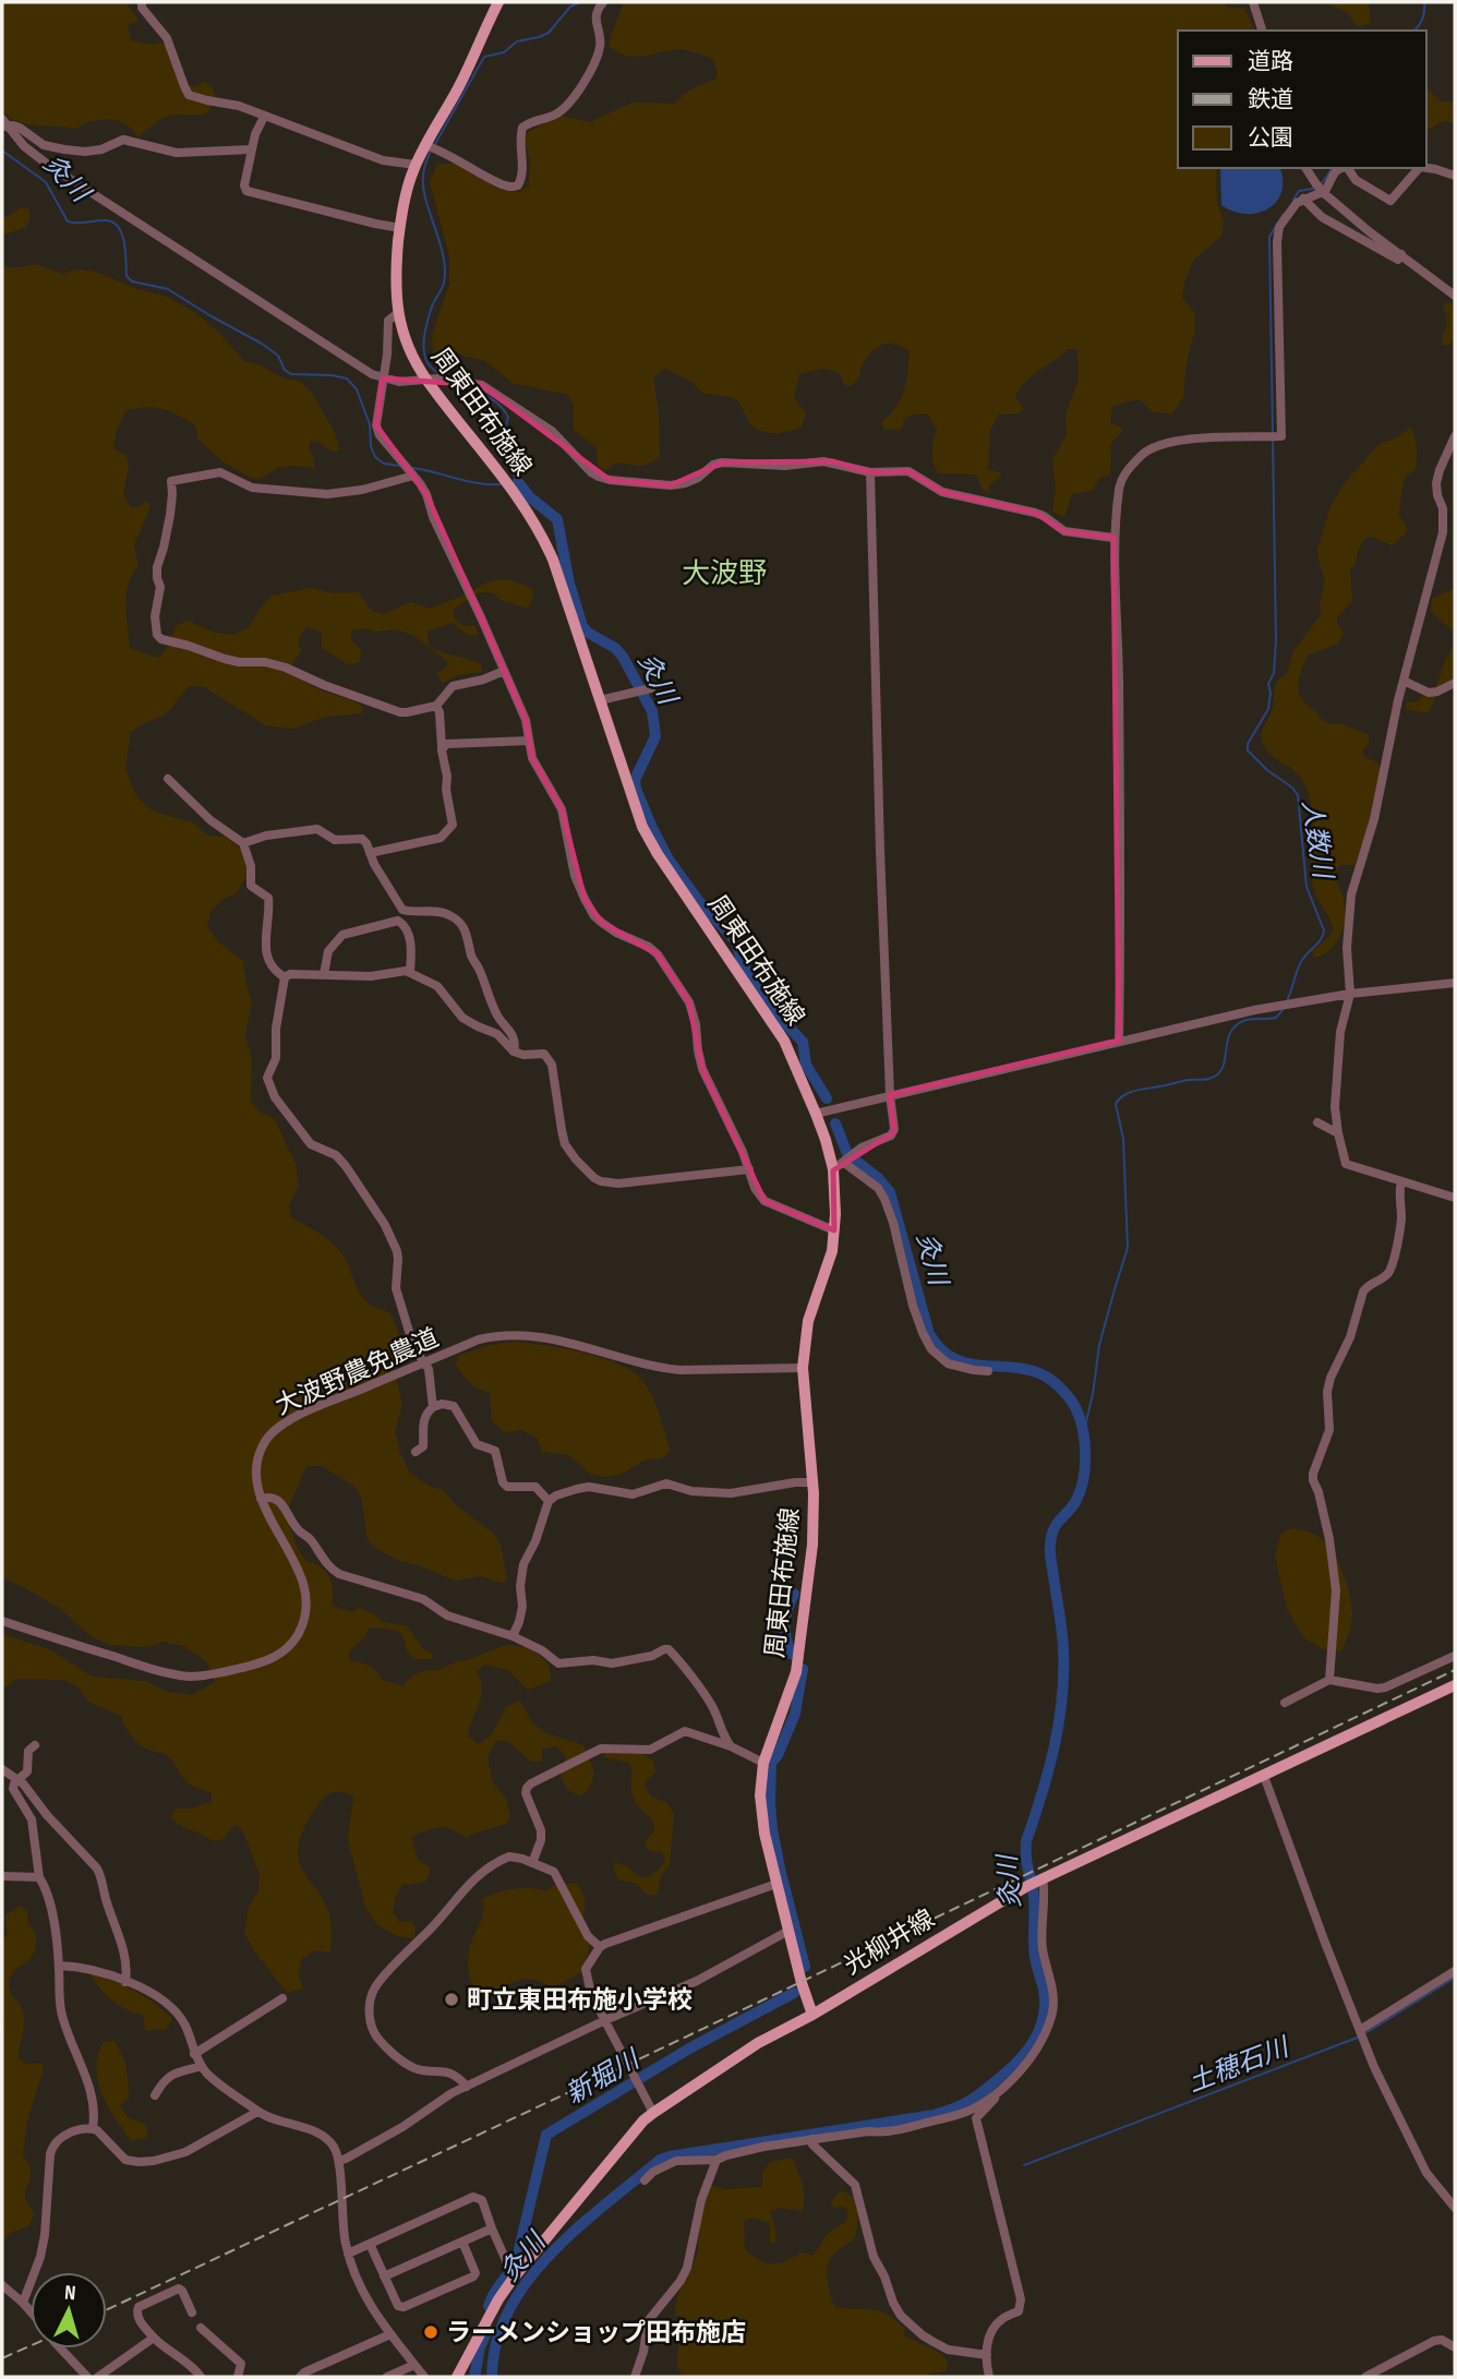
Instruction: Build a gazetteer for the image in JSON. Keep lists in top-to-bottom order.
{
  "streets": {
    "main road": ["周東田布施線", "光柳井線"],
    "street": ["大波野農免農道"]
  },
  "crossings": [
    ["周東田布施線", "大波野農免農道"],
    ["周東田布施線", "光柳井線"]
  ],
  "districts": ["大波野"],
  "water": [
    "灸川",
    "人数川",
    "土穂石川",
    "新堀川"
  ],
  "places": ["町立東田布施小学校", "ラーメンショップ田布施店"],
  "legend": ["道路", "鉄道", "公園"],
  "north": "top"
}
